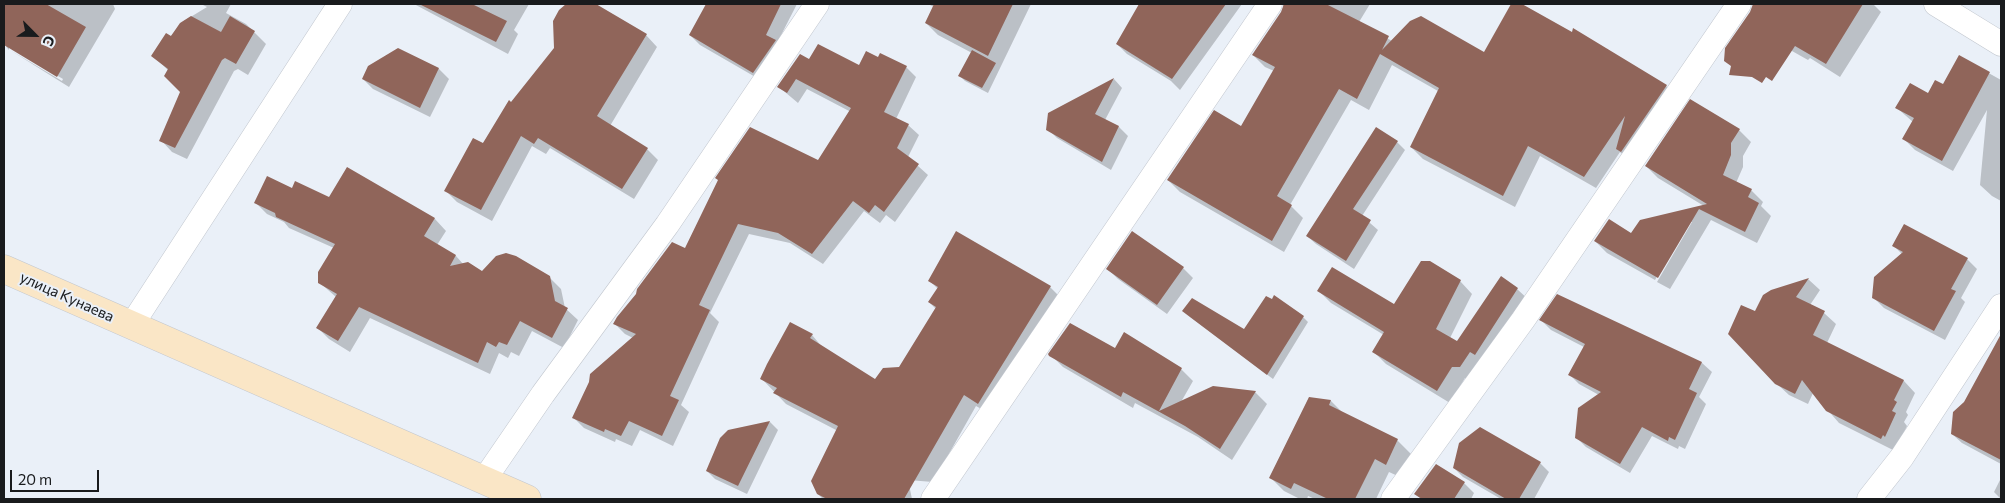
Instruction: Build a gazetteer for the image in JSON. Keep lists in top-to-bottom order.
{
  "streets": {
    "main road": ["улица Кунаева"]
  },
  "scale_bar": "20 m",
  "north": "bottom right"
}
